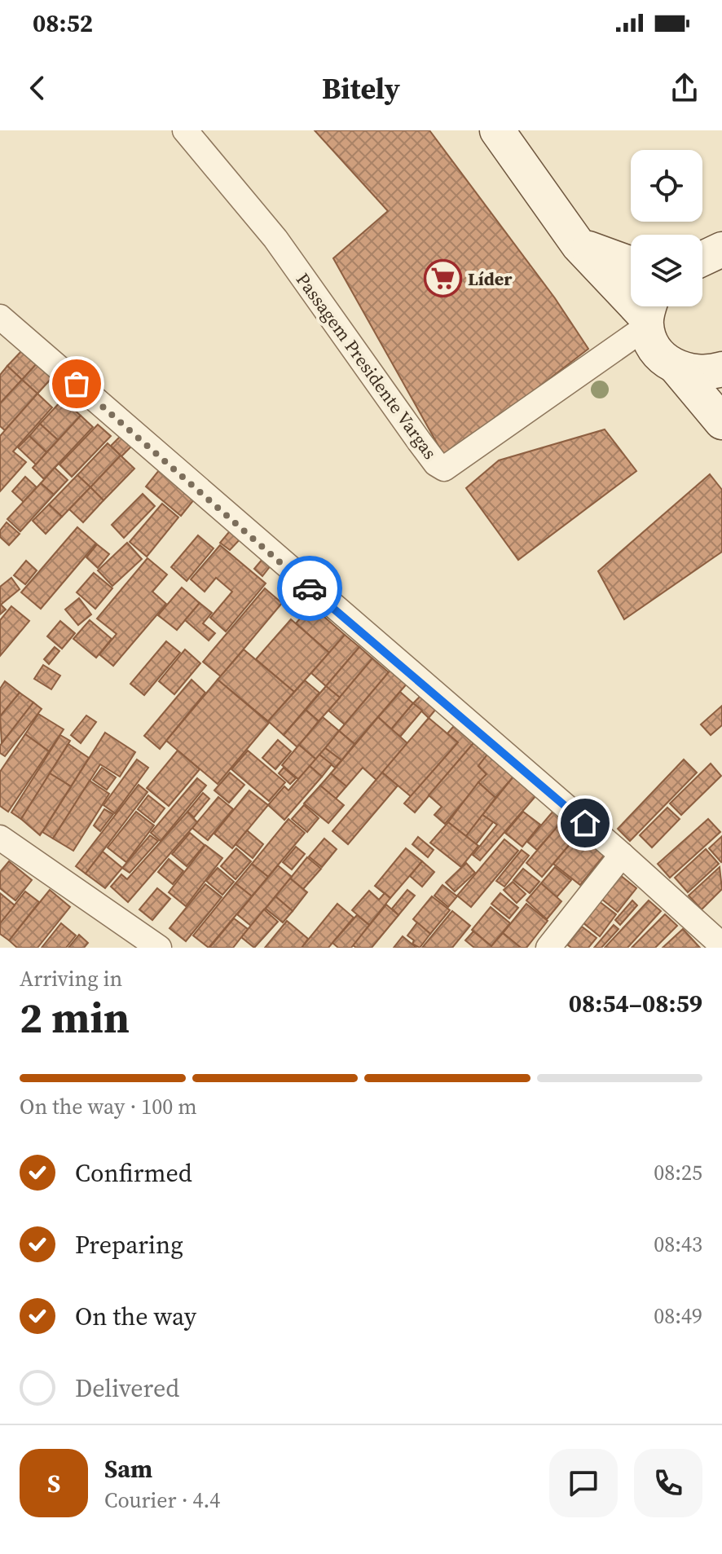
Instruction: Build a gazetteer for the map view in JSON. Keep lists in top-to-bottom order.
{
  "streets": {
    "street": ["Passagem Presidente Vargas"]
  },
  "places": {
    "supermarket": ["Líder"]
  },
  "page": {
    "status": "08:52",
    "header": "Bitely",
    "heading": ["2 min", "Arriving in", "08:54–08:59"],
    "panel": ["Sam", "Courier · 4.4"],
    "bar": "On the way · 100 m",
    "list": [
      ["Confirmed", "08:25"],
      ["Preparing", "08:43"],
      ["On the way", "08:49"],
      "Delivered"
    ],
    "round": "S"
  }
}
